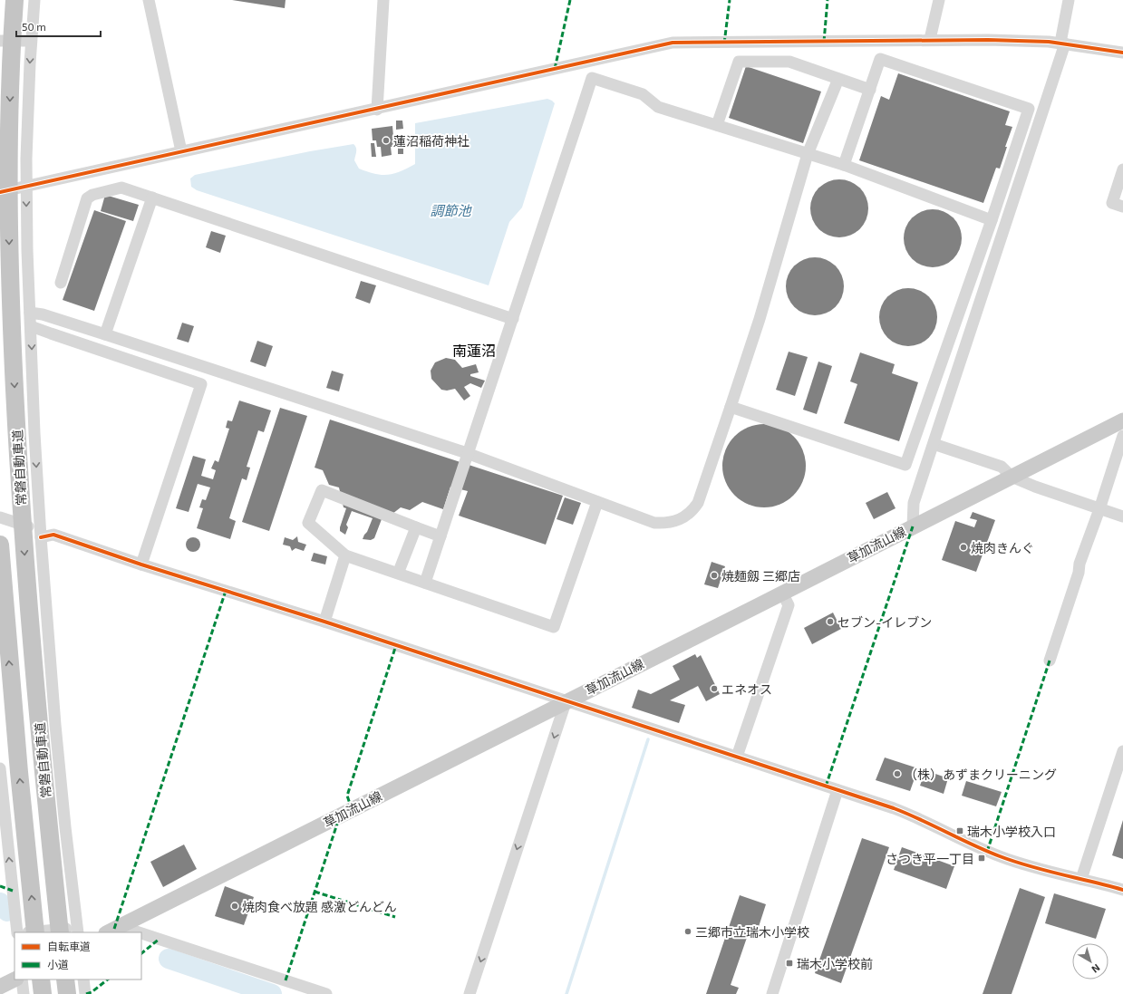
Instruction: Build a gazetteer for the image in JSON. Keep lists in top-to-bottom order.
{
  "streets": {
    "highway": ["常磐自動車道"],
    "main road": ["草加流山線"]
  },
  "districts": ["南蓮沼"],
  "water": ["調節池"],
  "places": {
    "other": [
      "蓮沼稲荷神社",
      "焼肉きんぐ",
      "焼麺劔 三郷店",
      "セブン-イレブン",
      "エネオス",
      "（株）あずまクリーニング",
      "焼肉食べ放題 感激どんどん",
      "三郷市立瑞木小学校"
    ],
    "transit": ["瑞木小学校入口", "さつき平一丁目", "瑞木小学校前"]
  },
  "legend": ["自転車道", "小道"],
  "scale_bar": "50 m",
  "north": "bottom right"
}
